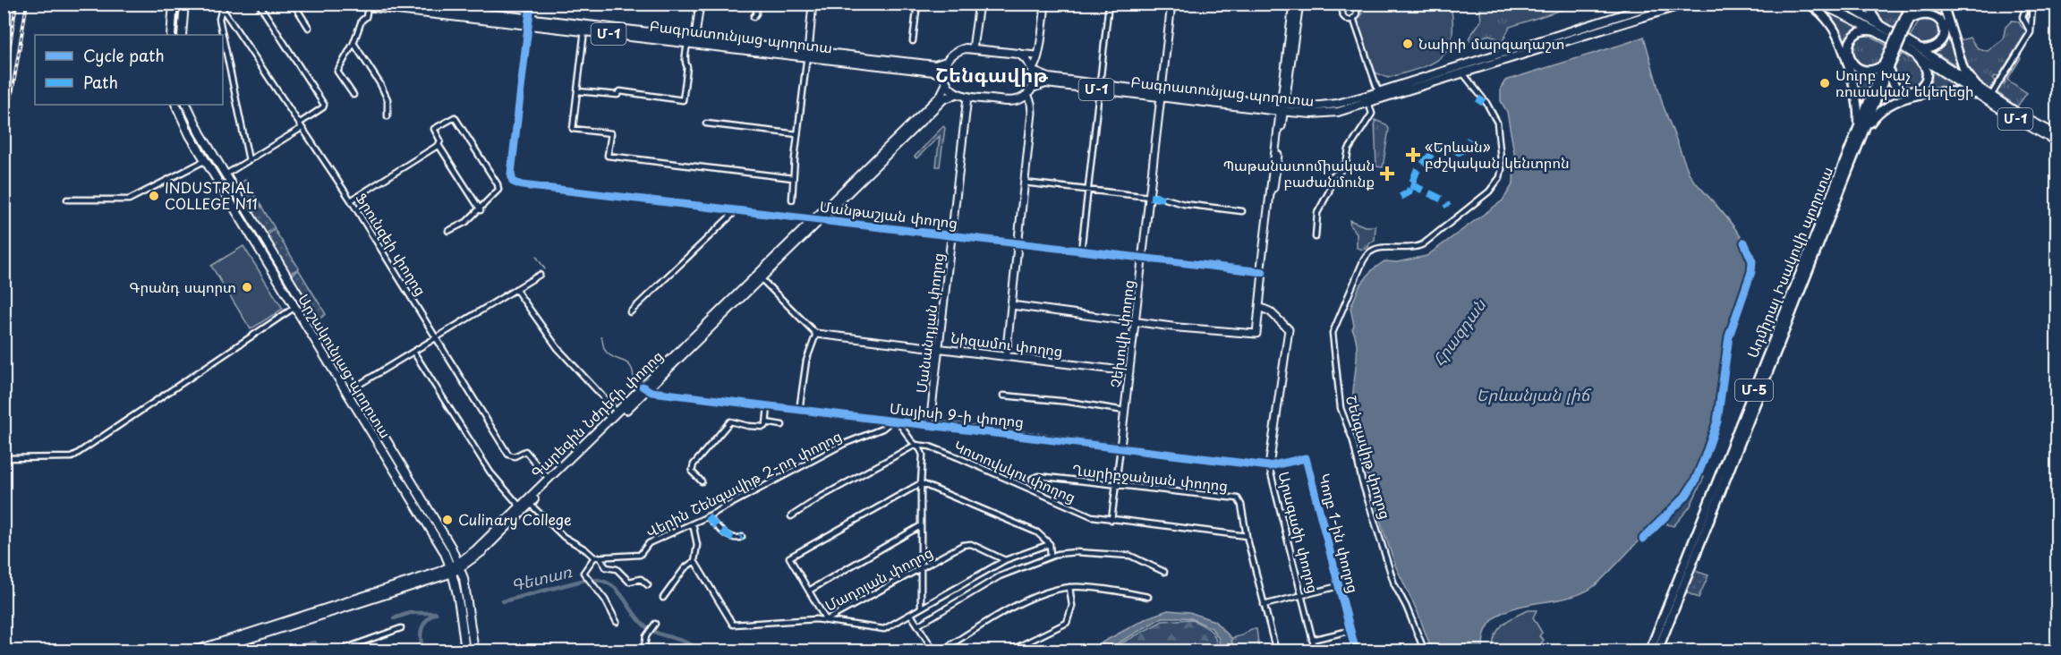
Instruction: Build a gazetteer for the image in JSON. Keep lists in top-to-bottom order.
{
  "streets": {
    "highway": ["Ադմիրալ Իսակովի պողոտա", "Մ-5"],
    "main road": [
      "Մ-1",
      "Բագրատունյաց պողոտա",
      "Արշակունյաց պողոտա",
      "Գարեգին Նժդեհի փողոց"
    ],
    "street": [
      "Մանթաշյան փողոց",
      "Ֆրունզեի փողոց",
      "Մանանդյան փողոց",
      "Չեխովի փողոց",
      "Նիզամու փողոց",
      "Մայիսի 9-ի փողոց",
      "Շենգավիթ փողոց",
      "Կոտովսկու փողոց",
      "Ղարիբջանյան փողոց",
      "Վերին Շենգավիթ 2-րդ փողոց",
      "Արագածի փողոց",
      "Կողբ 1-ին փողոց",
      "Մադոյան փողոց"
    ]
  },
  "crossings": [
    ["Բագրատունյաց պողոտա", "Մանթաշյան փողոց"],
    ["Բագրատունյաց պողոտա", "Մանանդյան փողոց"],
    ["Բագրատունյաց պողոտա", "Չեխովի փողոց"],
    ["Բագրատունյաց պողոտա", "Գարեգին Նժդեհի փողոց"],
    ["Բագրատունյաց պողոտա", "Շենգավիթ փողոց"],
    ["Մանթաշյան փողոց", "Մանանդյան փողոց"],
    ["Մանթաշյան փողոց", "Չեխովի փողոց"],
    ["Մանթաշյան փողոց", "Գարեգին Նժդեհի փողոց"],
    ["Ֆրունզեի փողոց", "Գարեգին Նժդեհի փողոց"],
    ["Մանանդյան փողոց", "Նիզամու փողոց"],
    ["Մանանդյան փողոց", "Գարեգին Նժդեհի փողոց"],
    ["Մանանդյան փողոց", "Մայիսի 9-ի փողոց"],
    ["Չեխովի փողոց", "Նիզամու փողոց"],
    ["Չեխովի փողոց", "Մայիսի 9-ի փողոց"],
    ["Չեխովի փողոց", "Կոտովսկու փողոց"],
    ["Չեխովի փողոց", "Ղարիբջանյան փողոց"],
    ["Արշակունյաց պողոտա", "Գարեգին Նժդեհի փողոց"],
    ["Գարեգին Նժդեհի փողոց", "Մայիսի 9-ի փողոց"],
    ["Գարեգին Նժդեհի փողոց", "Վերին Շենգավիթ 2-րդ փողոց"],
    ["Մայիսի 9-ի փողոց", "Վերին Շենգավիթ 2-րդ փողոց"],
    ["Մայիսի 9-ի փողոց", "Արագածի փողոց"],
    ["Մայիսի 9-ի փողոց", "Կողբ 1-ին փողոց"],
    ["Կոտովսկու փողոց", "Ղարիբջանյան փողոց"],
    ["Արագածի փողոց", "Կողբ 1-ին փողոց"]
  ],
  "districts": ["Շենգավիթ"],
  "water": ["Հրազդան", "Երևանյան լիճ", "Գետառ"],
  "places": {
    "other": [
      "Նաիրի մարզադաշտ",
      "Սուրբ Խաչ ռուսական եկեղեցի",
      "INDUSTRIAL COLLEGE N11",
      "Գրանդ սպորտ",
      "Culinary College"
    ],
    "health": ["«Երևան» բժշկական կենտրոն", "Պաթանատոմիական բաժանմունք"]
  },
  "legend": ["Cycle path", "Path"]
}
